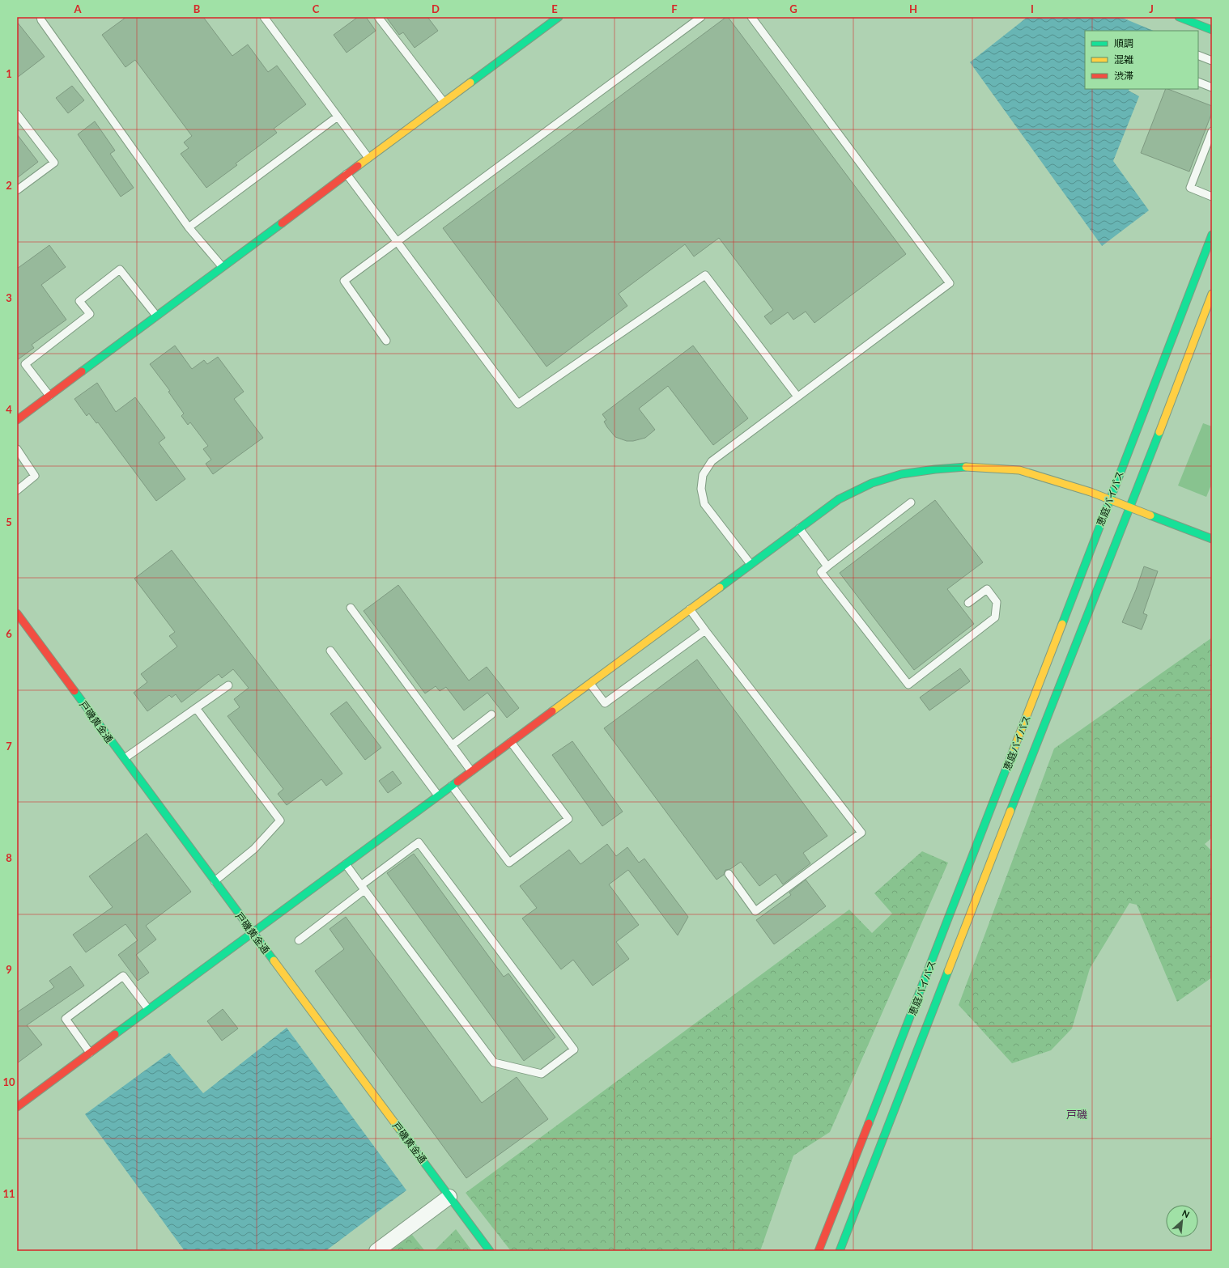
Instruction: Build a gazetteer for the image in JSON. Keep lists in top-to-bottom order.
{
  "streets": {
    "main road": ["恵庭バイパス", "戸磯黄金通"]
  },
  "districts": ["戸磯"],
  "legend": ["順調", "混雑", "渋滞"],
  "north": "top right",
  "grid": {
    "columns": [
      "A",
      "B",
      "C",
      "D",
      "E",
      "F",
      "G",
      "H",
      "I",
      "J"
    ],
    "rows": [
      "1",
      "2",
      "3",
      "4",
      "5",
      "6",
      "7",
      "8",
      "9",
      "10",
      "11"
    ]
  }
}
